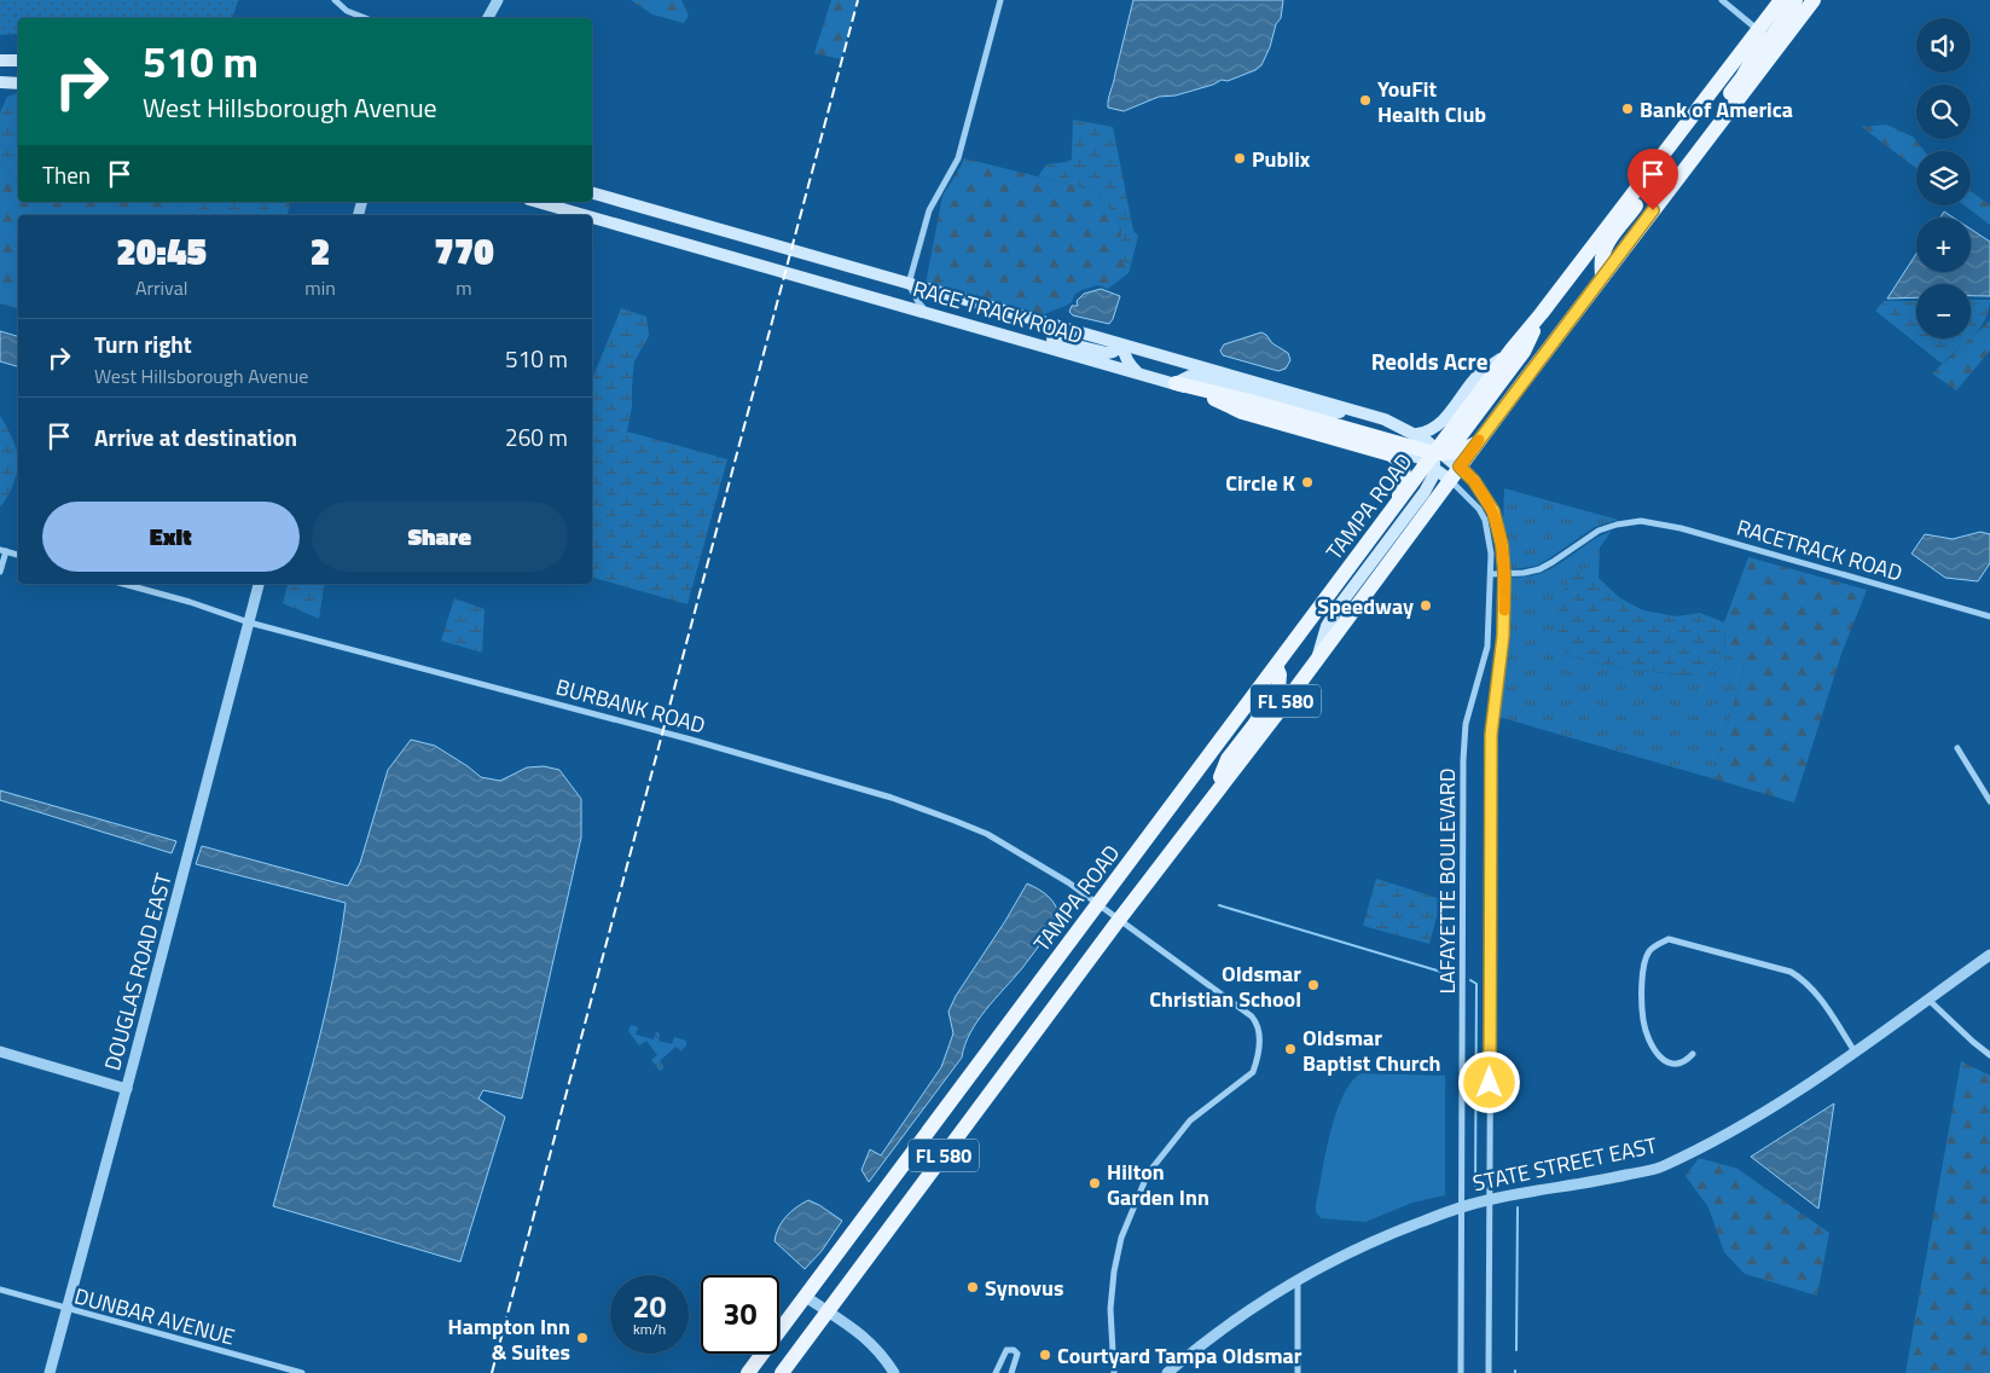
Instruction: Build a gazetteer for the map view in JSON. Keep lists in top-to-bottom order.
{
  "streets": {
    "main road": ["RACE TRACK ROAD", "TAMPA ROAD", "FL 580"],
    "street": [
      "RACETRACK ROAD",
      "BURBANK ROAD",
      "LAFAYETTE BOULEVARD",
      "DOUGLAS ROAD EAST",
      "STATE STREET EAST",
      "DUNBAR AVENUE"
    ]
  },
  "crossings": [
    ["RACE TRACK ROAD", "TAMPA ROAD"],
    ["RACE TRACK ROAD", "FL 580"],
    ["RACE TRACK ROAD", "LAFAYETTE BOULEVARD"],
    ["TAMPA ROAD", "FL 580"],
    ["TAMPA ROAD", "BURBANK ROAD"],
    ["TAMPA ROAD", "LAFAYETTE BOULEVARD"],
    ["RACETRACK ROAD", "LAFAYETTE BOULEVARD"],
    ["FL 580", "BURBANK ROAD"],
    ["FL 580", "LAFAYETTE BOULEVARD"],
    ["BURBANK ROAD", "DOUGLAS ROAD EAST"],
    ["LAFAYETTE BOULEVARD", "STATE STREET EAST"],
    ["DOUGLAS ROAD EAST", "DUNBAR AVENUE"]
  ],
  "districts": ["Reolds Acre"],
  "places": [
    "YouFit Health Club",
    "Bank of America",
    "Publix",
    "Circle K",
    "Speedway",
    "Oldsmar Christian School",
    "Oldsmar Baptist Church",
    "Hilton Garden Inn",
    "Synovus",
    "Hampton Inn & Suites",
    "Courtyard Tampa Oldsmar"
  ],
  "page": {
    "map_buttons": ["+", "−"],
    "turn": ["510 m", "West Hillsborough Avenue"],
    "then": "Then",
    "eta": [
      "20:45",
      "Arrival",
      "2",
      "min",
      "770",
      "m"
    ],
    "list": [
      {
        "name": "Turn right",
        "note": "West Hillsborough Avenue",
        "value": "510 m"
      },
      {
        "name": "Arrive at destination",
        "value": "260 m"
      }
    ],
    "buttons": ["Exit", "Share"],
    "speed": "20 km/h",
    "limit": "30"
  }
}
